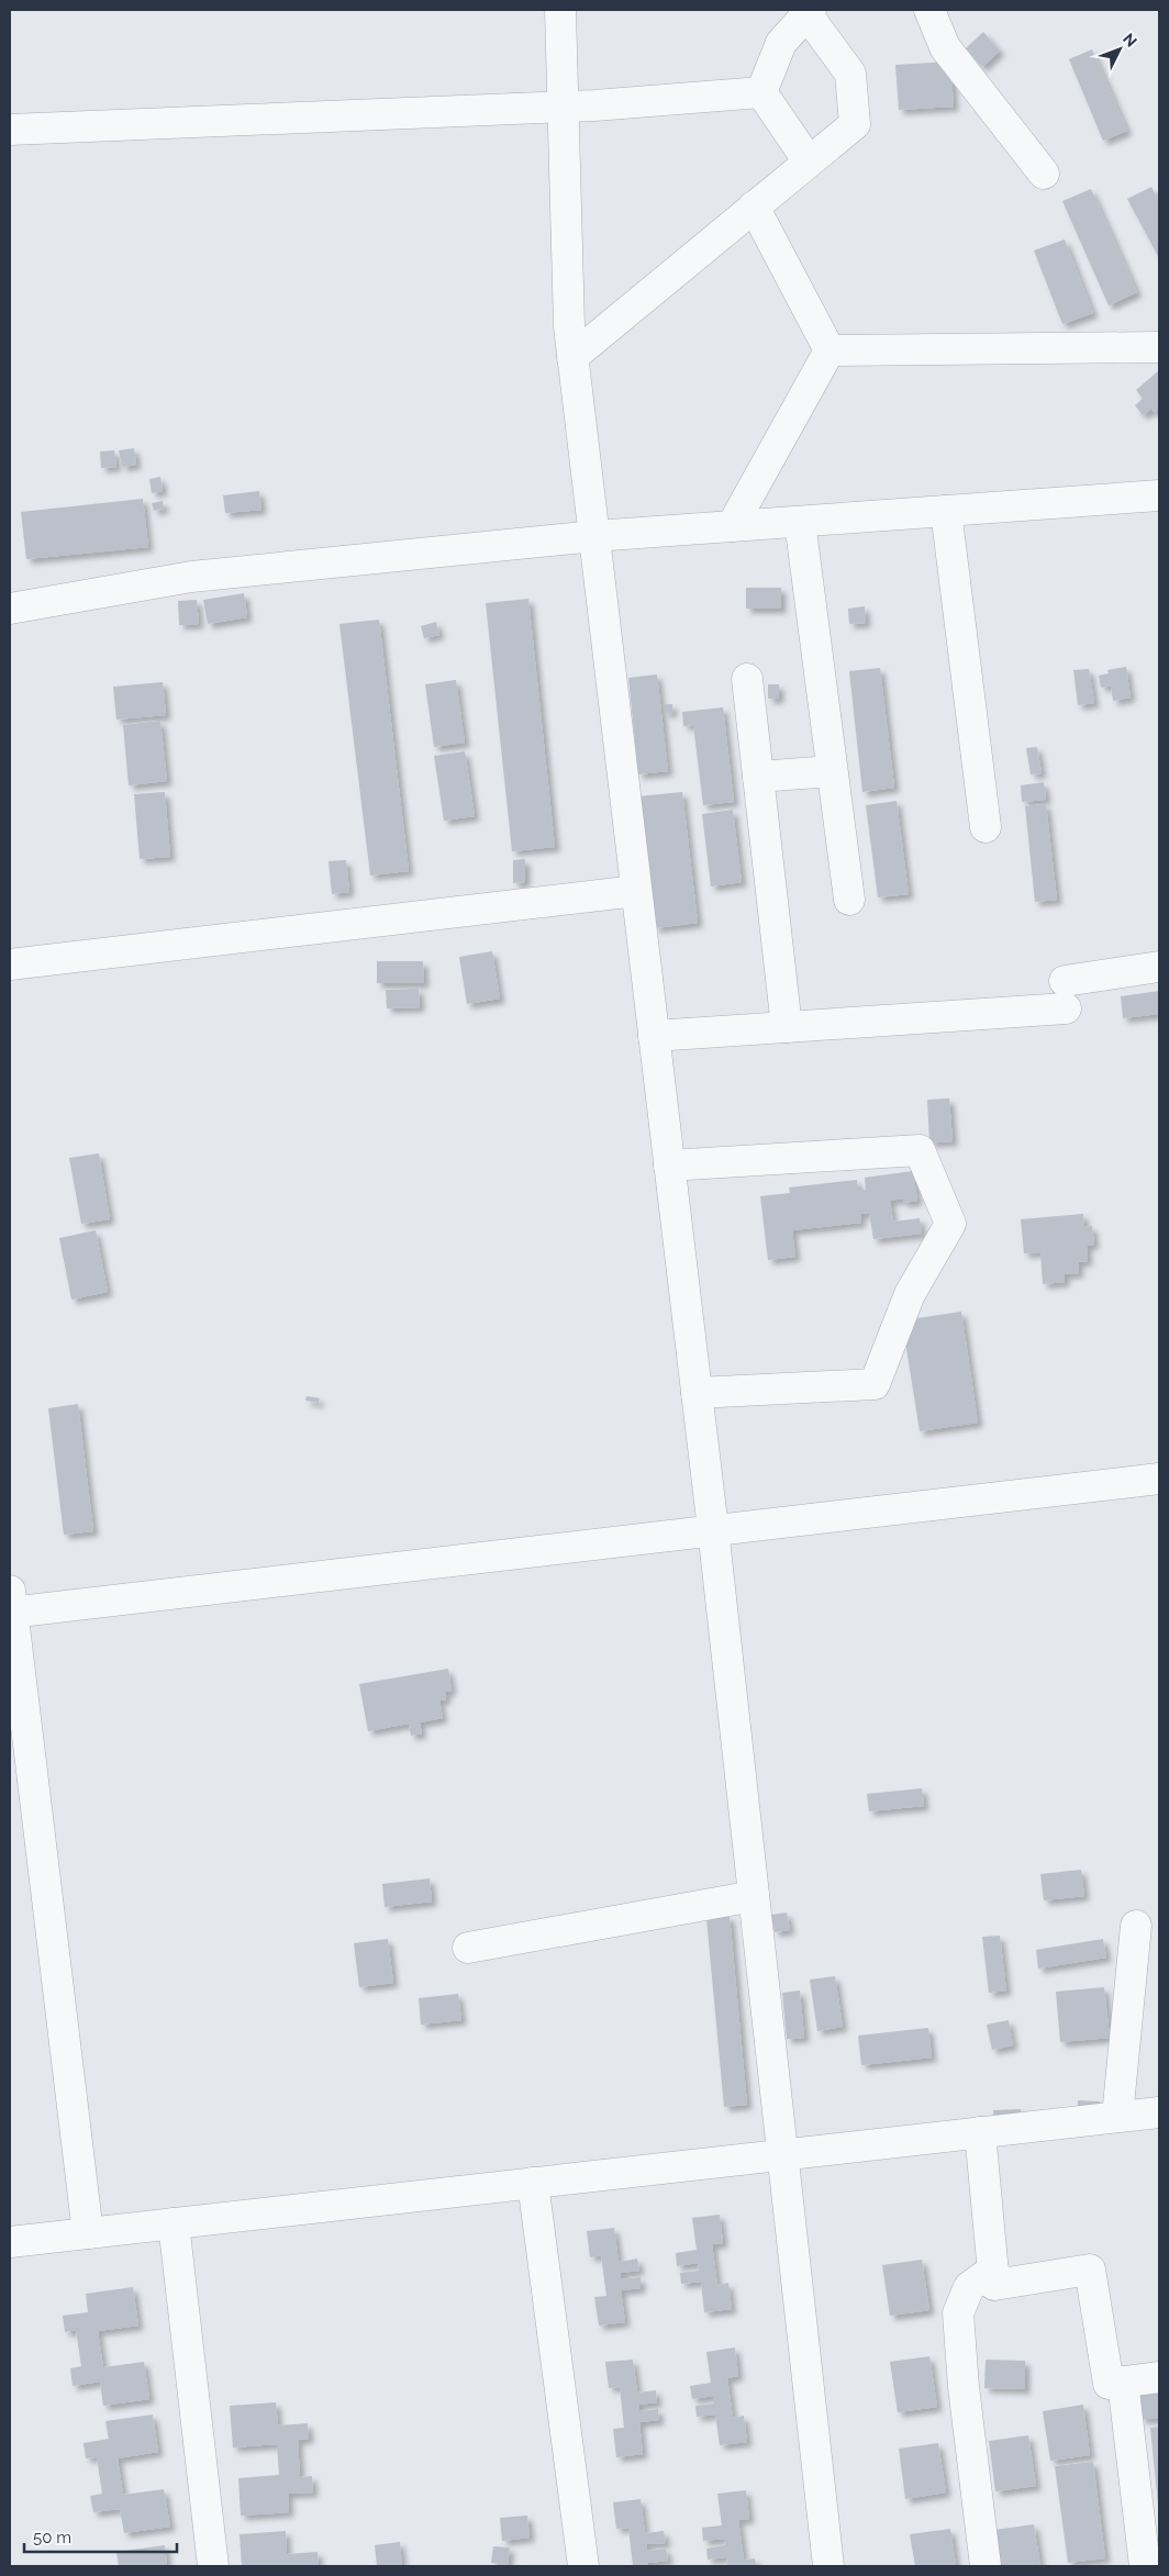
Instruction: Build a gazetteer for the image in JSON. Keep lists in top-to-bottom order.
{
  "scale_bar": "50 m",
  "north": "top right"
}
